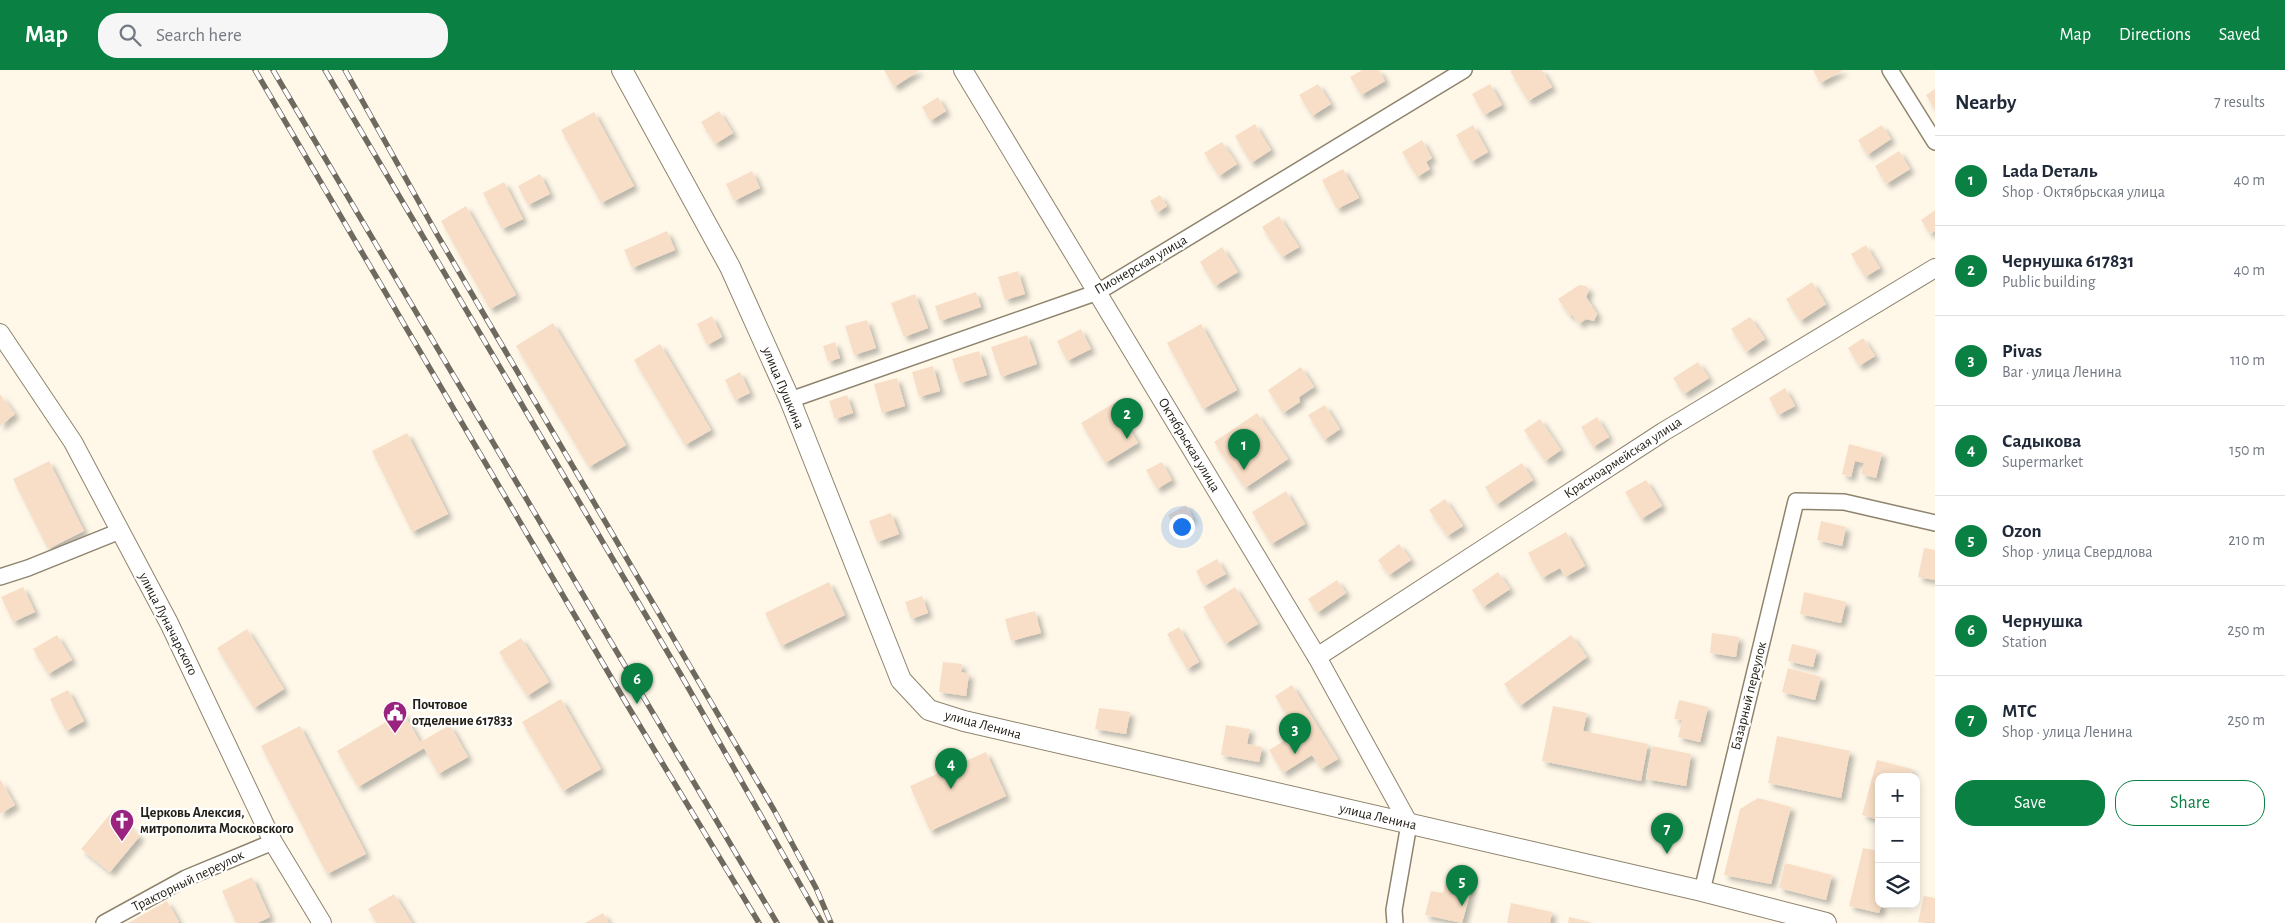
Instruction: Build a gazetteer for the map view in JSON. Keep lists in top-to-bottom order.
{
  "streets": {
    "main road": ["улица Пушкина", "улица Ленина"],
    "street": [
      "Пионерская улица",
      "Октябрьская улица",
      "Красноармейская улица",
      "улица Луначарского",
      "Базарный переулок",
      "Тракторный переулок"
    ]
  },
  "crossings": [
    ["Пионерская улица", "улица Пушкина"],
    ["Пионерская улица", "Октябрьская улица"],
    ["улица Пушкина", "улица Ленина"],
    ["Октябрьская улица", "Красноармейская улица"],
    ["Октябрьская улица", "улица Ленина"],
    ["улица Луначарского", "Тракторный переулок"],
    ["Базарный переулок", "улица Ленина"]
  ],
  "places": {
    "public building": ["Почтовое отделение 617833"],
    "church": ["Церковь Алексия, митрополита Московского"]
  },
  "page": {
    "header": "Map",
    "search": "Search here",
    "nav": ["Map", "Directions", "Saved"],
    "heading": ["Nearby", "7 results"],
    "list": [
      {
        "mark": "1",
        "name": "Lada Dеталь",
        "note": "Shop · Октябрьская улица",
        "value": "40 m"
      },
      {
        "mark": "2",
        "name": "Чернушка 617831",
        "note": "Public building",
        "value": "40 m"
      },
      {
        "mark": "3",
        "name": "Pivas",
        "note": "Bar · улица Ленина",
        "value": "110 m"
      },
      {
        "mark": "4",
        "name": "Садыкова",
        "note": "Supermarket",
        "value": "150 m"
      },
      {
        "mark": "5",
        "name": "Ozon",
        "note": "Shop · улица Свердлова",
        "value": "210 m"
      },
      {
        "mark": "6",
        "name": "Чернушка",
        "note": "Station",
        "value": "250 m"
      },
      {
        "mark": "7",
        "name": "МТС",
        "note": "Shop · улица Ленина",
        "value": "250 m"
      }
    ],
    "pins": [
      "2",
      "1",
      "6",
      "3",
      "4",
      "7",
      "5"
    ],
    "buttons": ["Save", "Share"],
    "map_buttons": ["+", "−"]
  }
}
